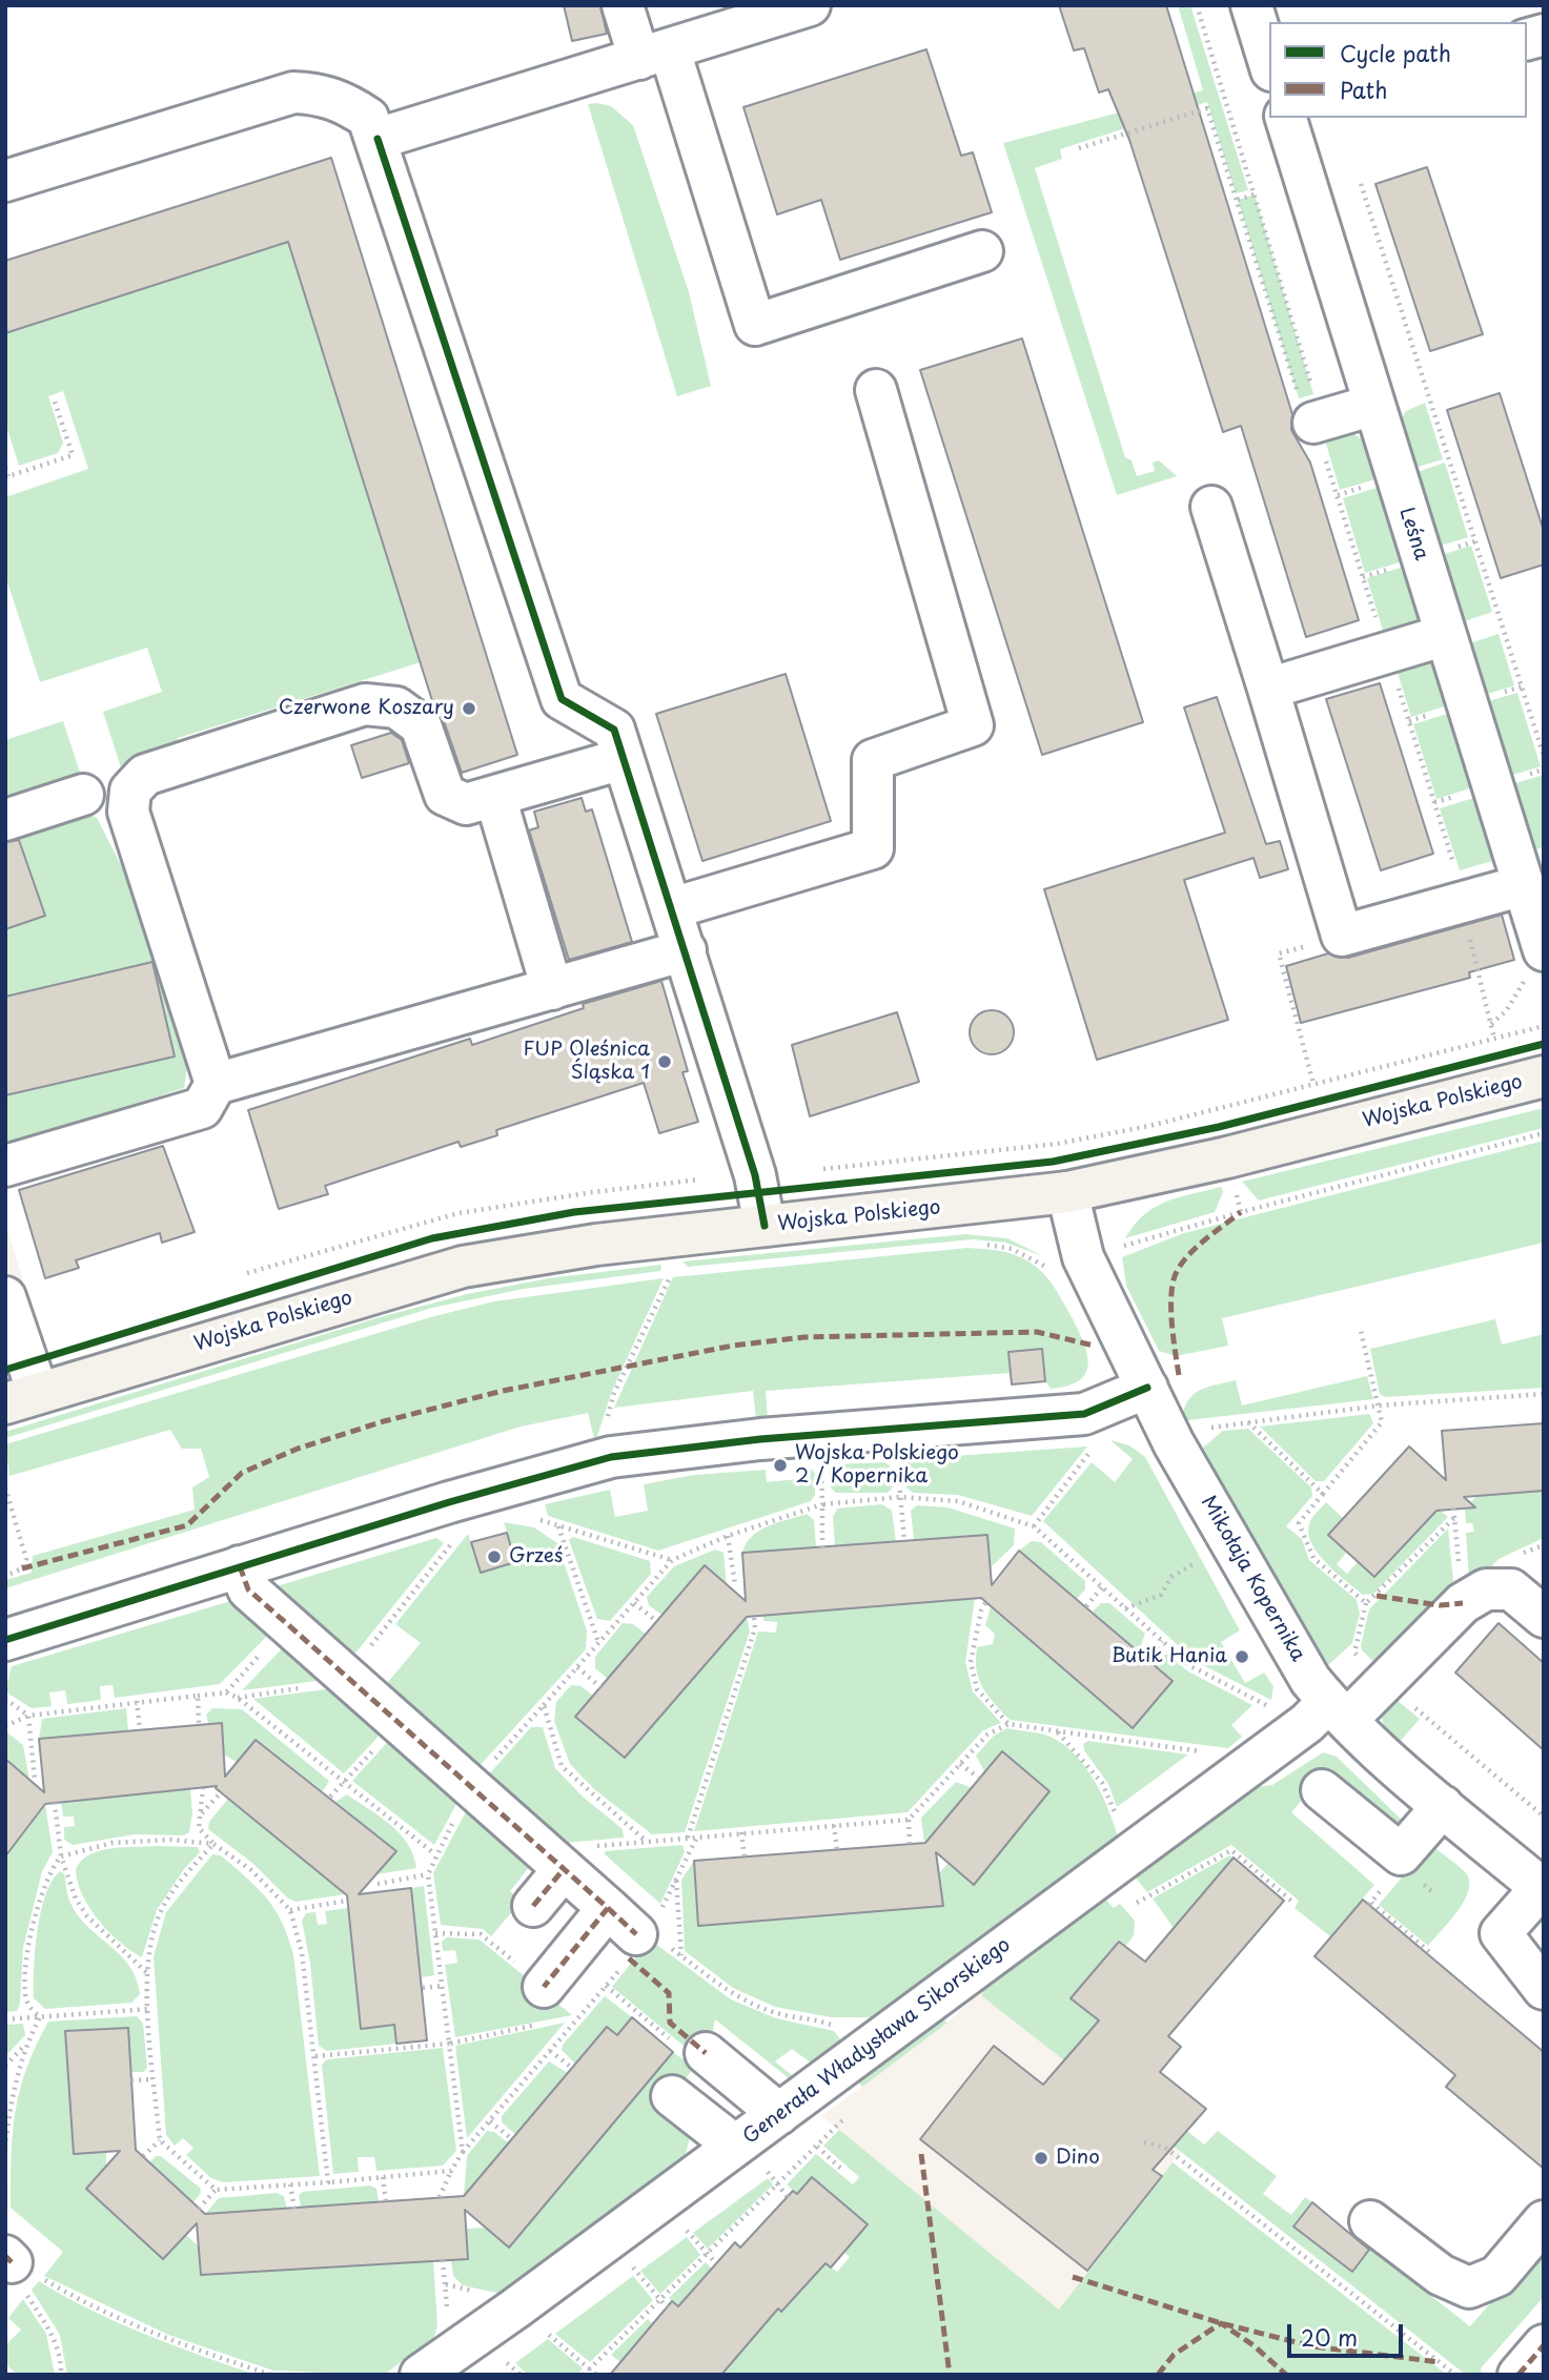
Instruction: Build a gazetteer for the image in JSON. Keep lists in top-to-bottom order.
{
  "streets": {
    "main road": ["Wojska Polskiego"],
    "street": ["Leśna", "Mikołaja Kopernika", "Generała Władysława Sikorskiego"]
  },
  "crossings": [
    ["Wojska Polskiego", "Mikołaja Kopernika"],
    ["Mikołaja Kopernika", "Generała Władysława Sikorskiego"]
  ],
  "places": [
    "Czerwone Koszary",
    "FUP Oleśnica Śląska 1",
    "Wojska Polskiego 2 / Kopernika",
    "Grześ",
    "Butik Hania",
    "Dino"
  ],
  "legend": ["Cycle path", "Path"],
  "scale_bar": "20 m"
}
